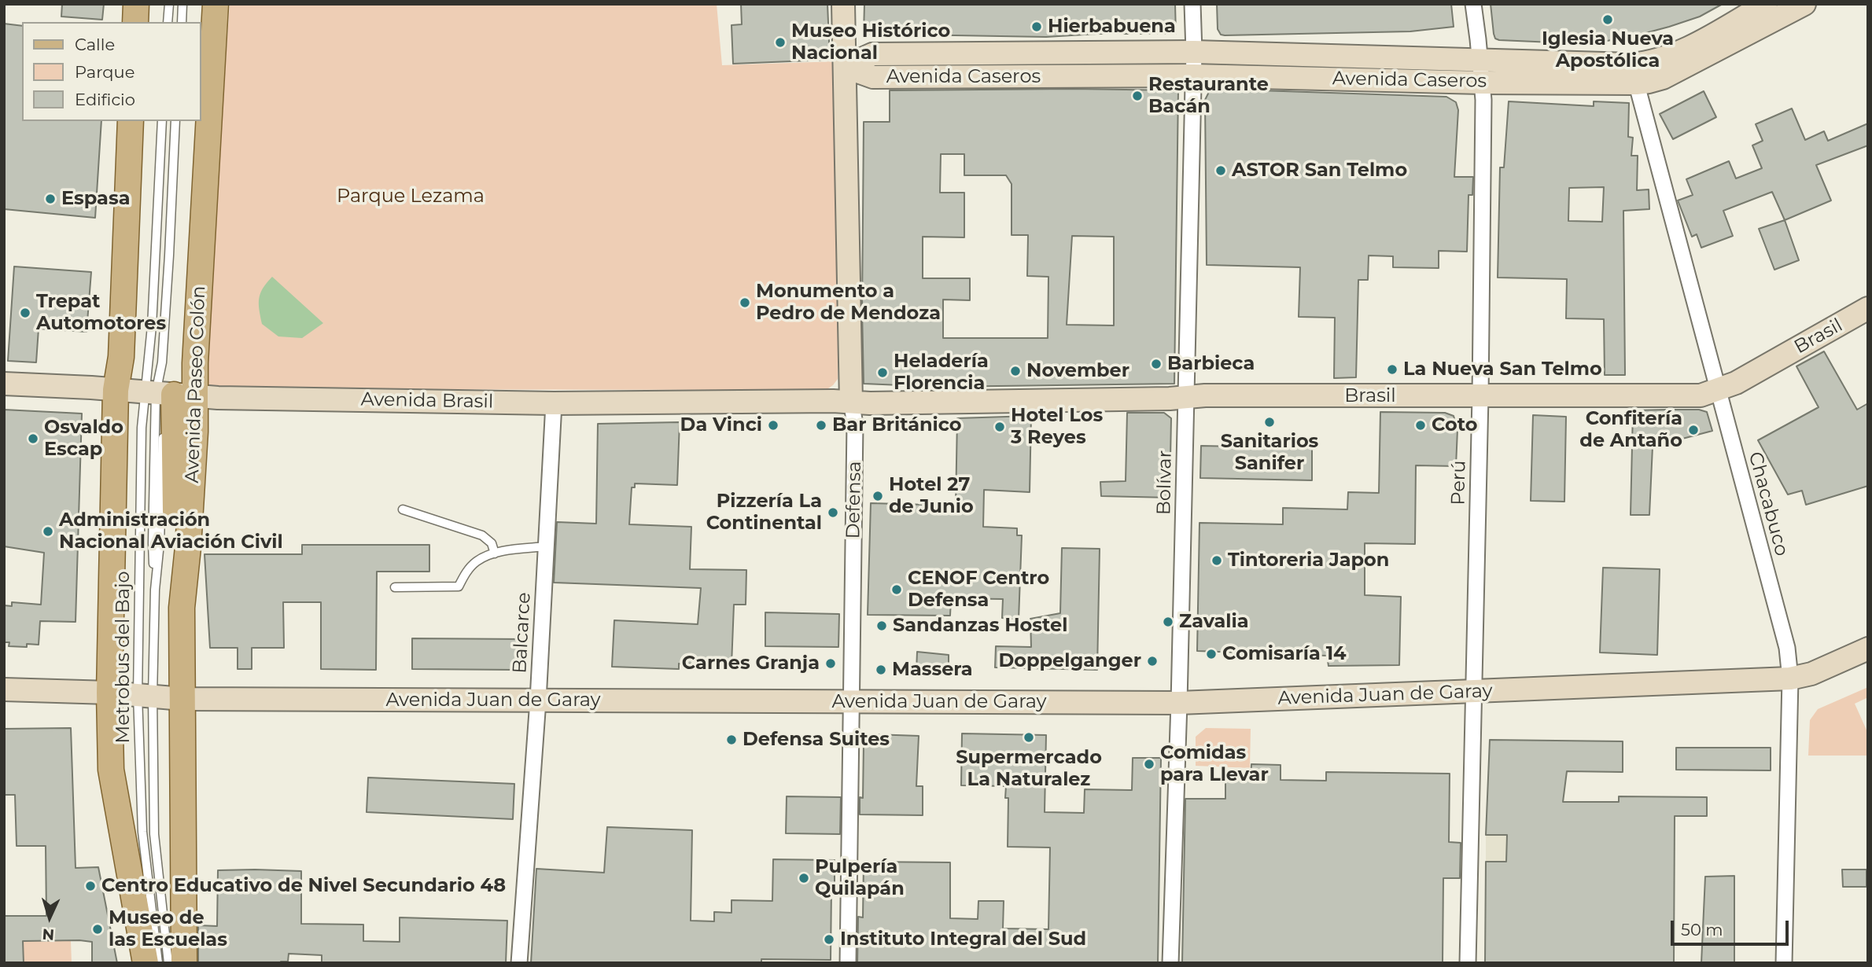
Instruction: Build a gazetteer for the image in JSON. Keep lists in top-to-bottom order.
{
  "streets": {
    "main road": [
      "Avenida Caseros",
      "Brasil",
      "Avenida Paseo Colón",
      "Avenida Brasil",
      "Defensa",
      "Avenida Juan de Garay"
    ],
    "street": [
      "Bolívar",
      "Perú",
      "Chacabuco",
      "Balcarce"
    ],
    "lane": ["Metrobus del Bajo"]
  },
  "crossings": [
    ["Avenida Caseros", "Bolívar"],
    ["Avenida Caseros", "Perú"],
    ["Avenida Caseros", "Defensa"],
    ["Avenida Caseros", "Chacabuco"],
    ["Brasil", "Avenida Brasil"],
    ["Brasil", "Bolívar"],
    ["Brasil", "Perú"],
    ["Brasil", "Defensa"],
    ["Brasil", "Chacabuco"],
    ["Avenida Paseo Colón", "Avenida Brasil"],
    ["Avenida Paseo Colón", "Metrobus del Bajo"],
    ["Avenida Paseo Colón", "Avenida Juan de Garay"],
    ["Avenida Brasil", "Defensa"],
    ["Avenida Brasil", "Balcarce"],
    ["Avenida Brasil", "Metrobus del Bajo"],
    ["Bolívar", "Avenida Juan de Garay"],
    ["Perú", "Avenida Juan de Garay"],
    ["Defensa", "Avenida Juan de Garay"],
    ["Chacabuco", "Avenida Juan de Garay"],
    ["Balcarce", "Avenida Juan de Garay"],
    ["Metrobus del Bajo", "Avenida Juan de Garay"]
  ],
  "parks": ["Parque Lezama"],
  "places": [
    "Iglesia Nueva Apostólica",
    "Hierbabuena",
    "Museo Histórico Nacional",
    "Restaurante Bacán",
    "ASTOR San Telmo",
    "Espasa",
    "Monumento a Pedro de Mendoza",
    "Trepat Automotores",
    "Barbieca",
    "La Nueva San Telmo",
    "November",
    "Heladería Florencia",
    "Sanitarios Sanifer",
    "Da Vinci",
    "Bar Británico",
    "Coto",
    "Hotel Los 3 Reyes",
    "Confitería de Antaño",
    "Osvaldo Escap",
    "Hotel 27 de Junio",
    "Pizzería La Continental",
    "Administración Nacional Aviación Civil",
    "Tintoreria Japon",
    "CENOF Centro Defensa",
    "Zavalia",
    "Sandanzas Hostel",
    "Comisaría 14",
    "Doppelganger",
    "Carnes Granja",
    "Massera",
    "Supermercado La Naturalez",
    "Defensa Suites",
    "Comidas para Llevar",
    "Pulpería Quilapán",
    "Centro Educativo de Nivel Secundario 48",
    "Museo de las Escuelas",
    "Instituto Integral del Sud"
  ],
  "legend": ["Calle", "Parque", "Edificio"],
  "scale_bar": "50 m",
  "north": "bottom"
}
